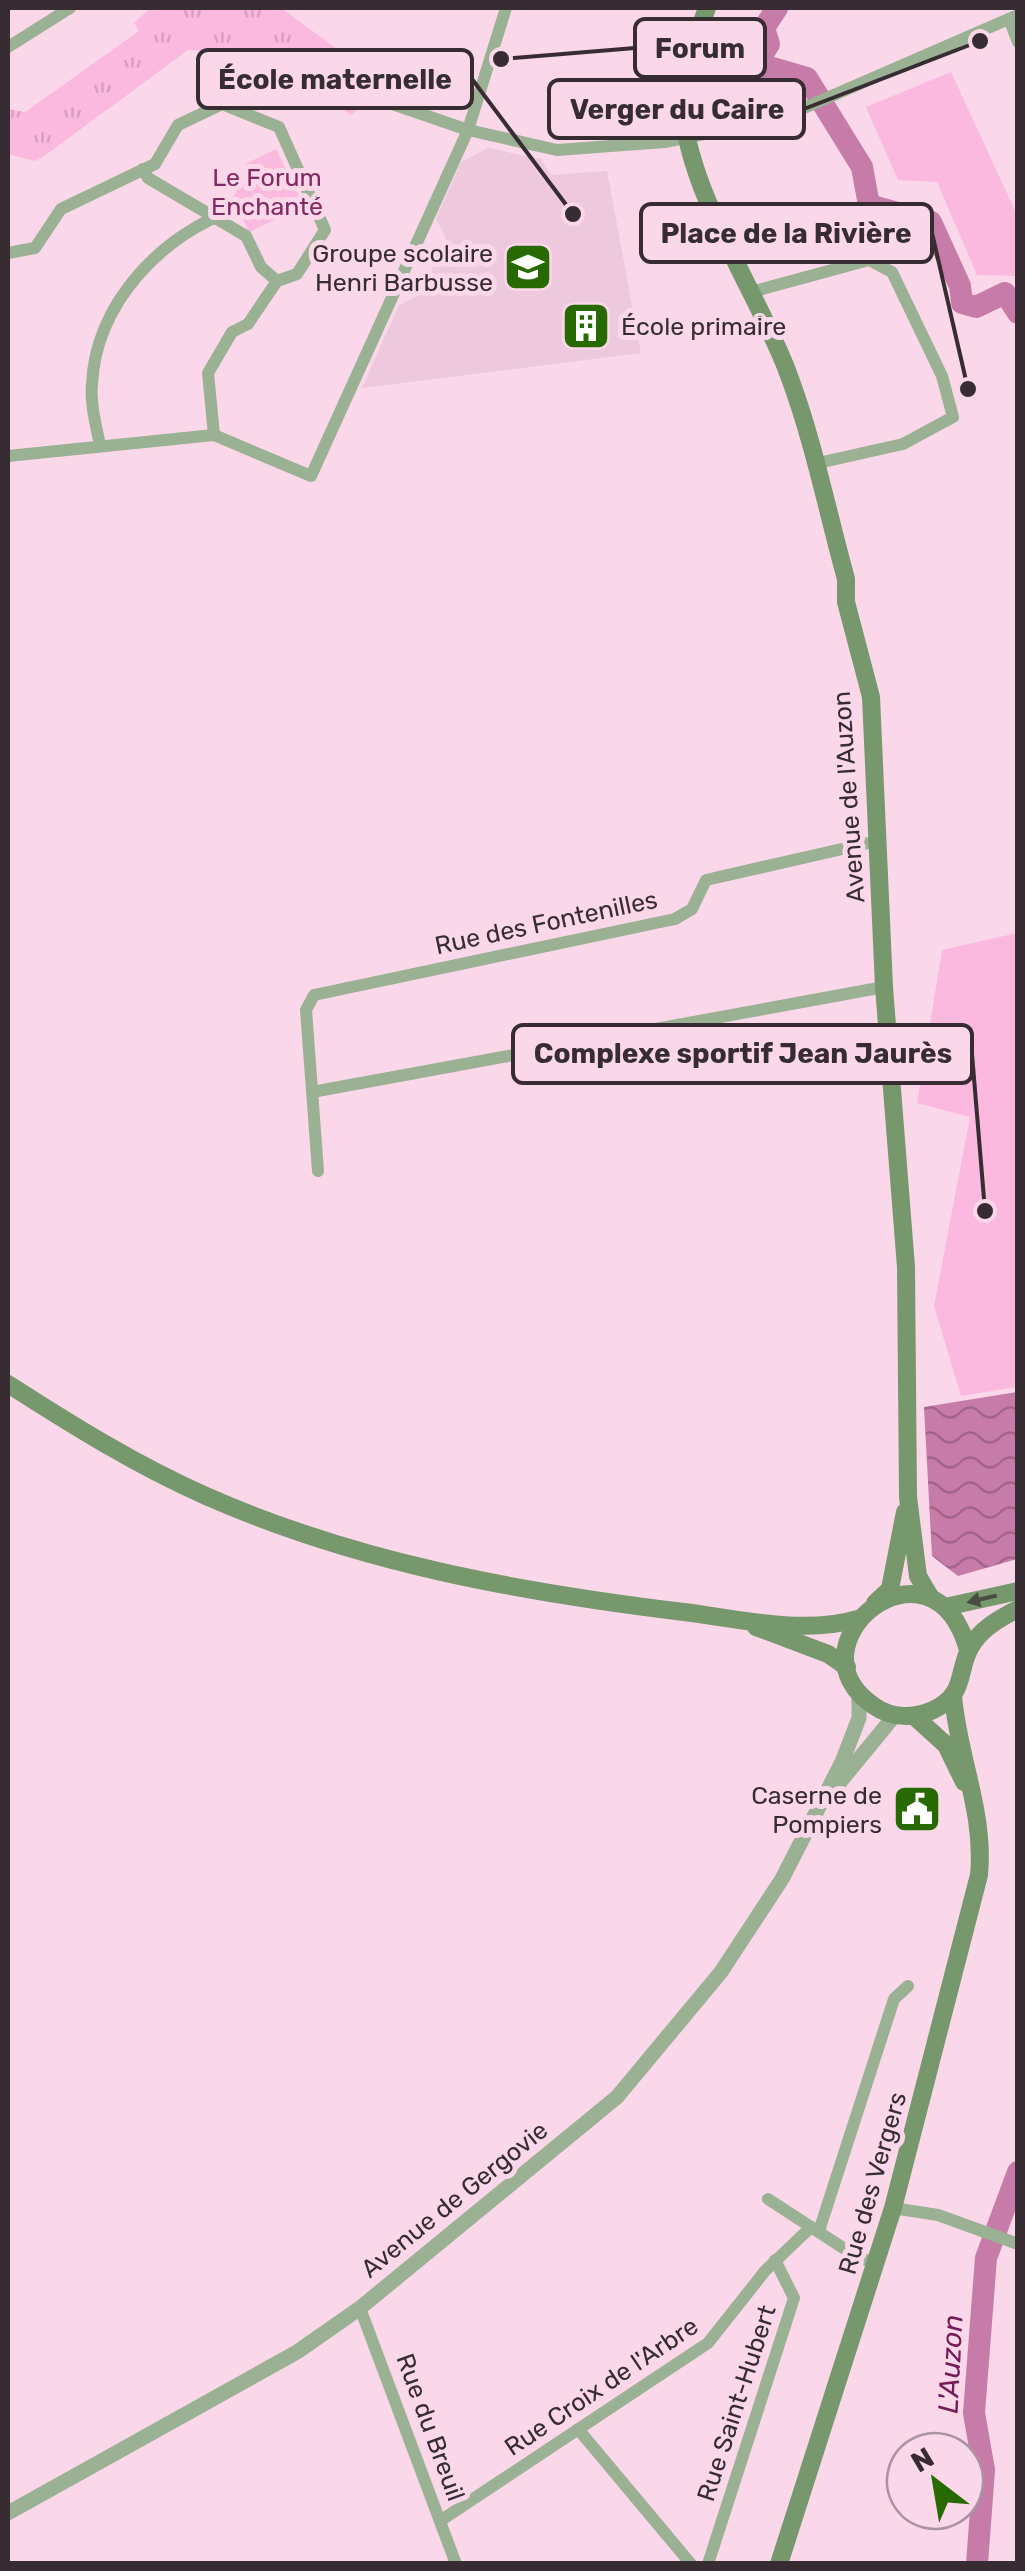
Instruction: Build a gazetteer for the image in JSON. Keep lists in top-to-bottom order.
{
  "streets": {
    "main road": ["Avenue de l'Auzon", "Rue des Vergers"],
    "street": [
      "Rue des Fontenilles",
      "Avenue de Gergovie",
      "Rue Croix de l'Arbre",
      "Rue Saint-Hubert",
      "Rue du Breuil"
    ]
  },
  "crossings": [
    ["Avenue de l'Auzon", "Rue des Fontenilles"],
    ["Avenue de Gergovie", "Rue du Breuil"],
    ["Rue Croix de l'Arbre", "Rue Saint-Hubert"],
    ["Rue Croix de l'Arbre", "Rue du Breuil"]
  ],
  "water": ["L'Auzon"],
  "parks": ["Le Forum Enchanté"],
  "places": {
    "other": [
      "Verger du Caire",
      "Forum",
      "École maternelle",
      "Place de la Rivière",
      "Complexe sportif Jean Jaurès"
    ],
    "school or university": ["Groupe scolaire Henri Barbusse"],
    "building": ["École primaire"],
    "public building": ["Caserne de Pompiers"]
  },
  "north": "top left"
}
